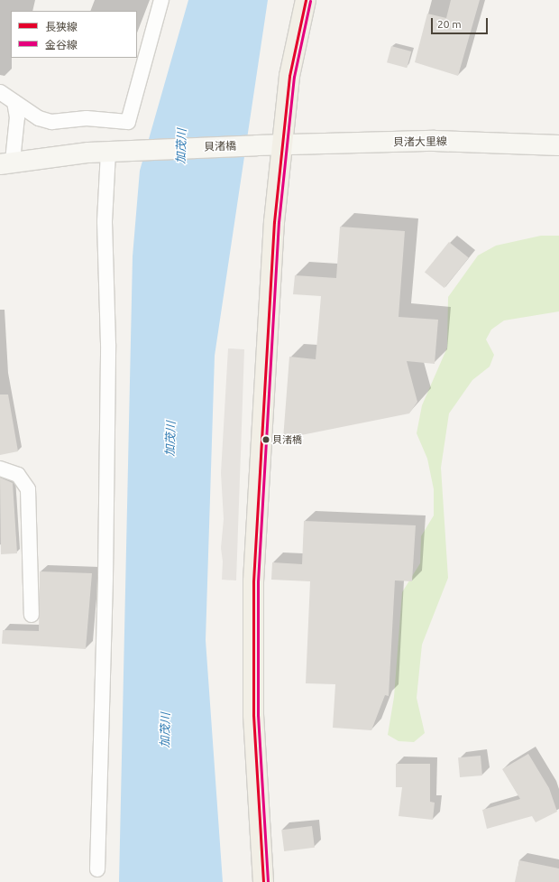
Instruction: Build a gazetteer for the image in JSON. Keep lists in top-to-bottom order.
{
  "streets": {
    "street": ["貝渚大里線", "貝渚橋"]
  },
  "crossings": [
    ["貝渚大里線", "貝渚橋"]
  ],
  "water": ["加茂川"],
  "places": ["貝渚橋"],
  "lines": ["transit line 長狭線", "transit line 金谷線"],
  "legend": ["長狭線", "金谷線"],
  "scale_bar": "20 m"
}
